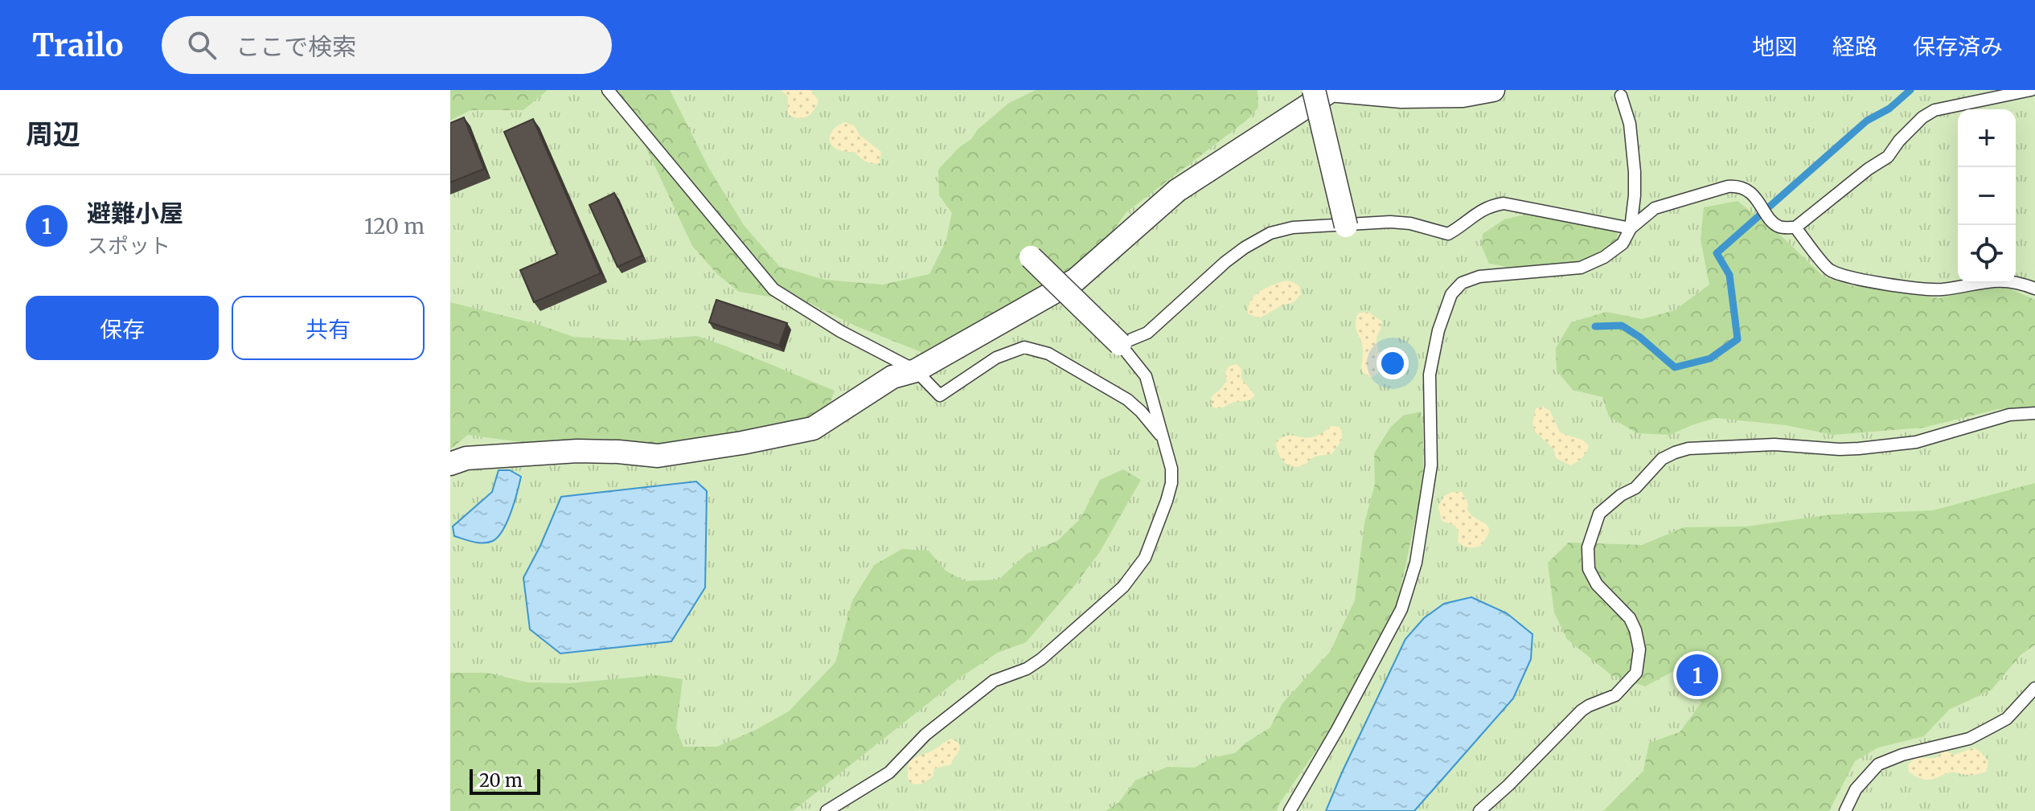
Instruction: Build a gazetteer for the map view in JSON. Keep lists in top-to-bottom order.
{
  "scale_bar": "20 m",
  "page": {
    "header": "Trailo",
    "search": "ここで検索",
    "nav": ["地図", "経路", "保存済み"],
    "heading": "周辺",
    "map_buttons": ["+", "−"],
    "list": [
      {
        "mark": "1",
        "name": "避難小屋",
        "note": "スポット",
        "value": "120 m"
      }
    ],
    "buttons": ["保存", "共有"],
    "pins": "1",
    "scale": "20 m"
  }
}
